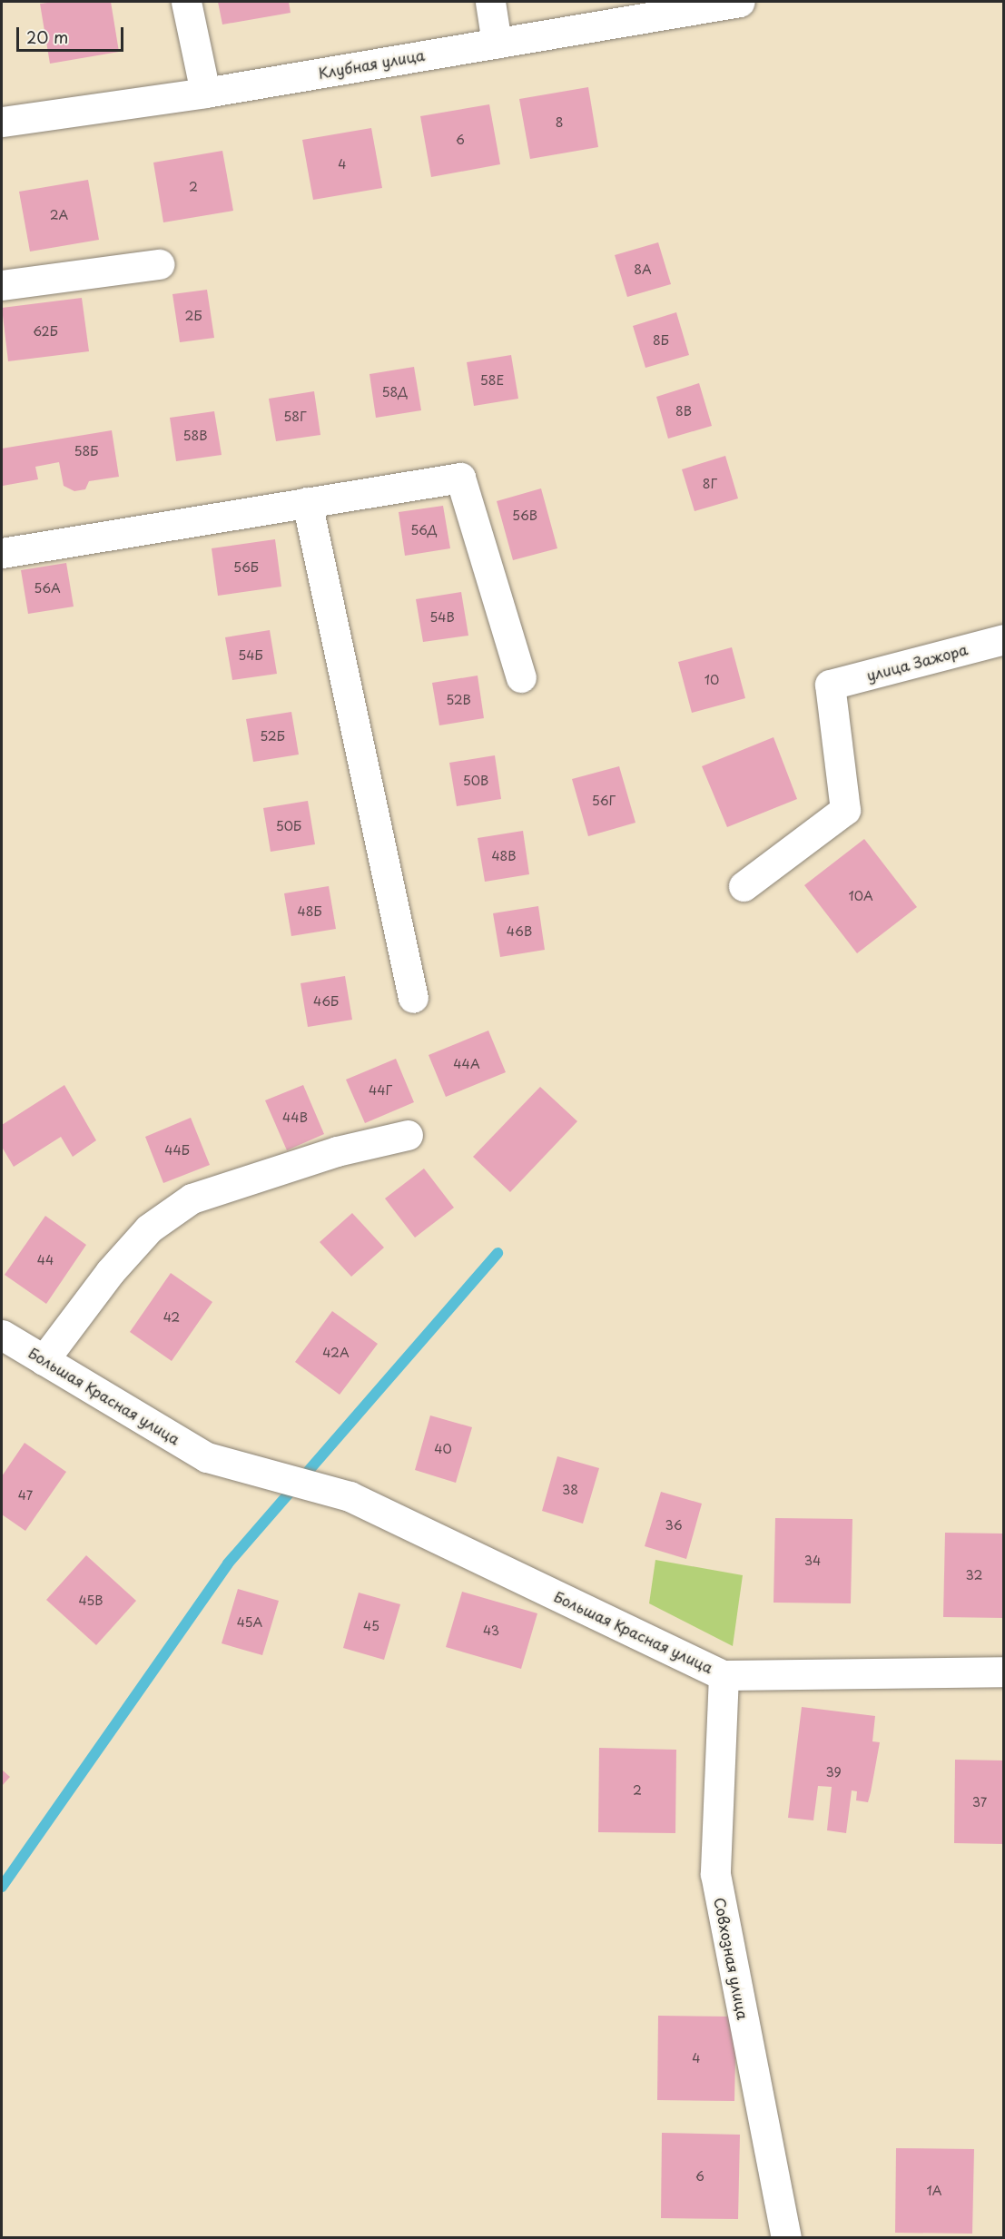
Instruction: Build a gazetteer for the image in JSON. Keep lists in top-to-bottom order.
{
  "streets": {
    "street": [
      "Клубная улица",
      "улица Зажора",
      "Большая Красная улица",
      "Совхозная улица"
    ]
  },
  "crossings": [
    ["Большая Красная улица", "Совхозная улица"]
  ],
  "house_numbers": [
    "8",
    "6",
    "4",
    "2",
    "2А",
    "8А",
    "2Б",
    "62Б",
    "8Б",
    "58Е",
    "58Д",
    "8В",
    "58Г",
    "58В",
    "58Б",
    "8Г",
    "56В",
    "56Д",
    "56Б",
    "56А",
    "54В",
    "54Б",
    "10",
    "52В",
    "52Б",
    "50В",
    "56Г",
    "50Б",
    "48В",
    "10А",
    "48Б",
    "46В",
    "46Б",
    "44А",
    "44Г",
    "44В",
    "44Б",
    "44",
    "42",
    "42А",
    "40",
    "38",
    "47",
    "36",
    "34",
    "32",
    "45В",
    "45А",
    "45",
    "43",
    "39",
    "2",
    "37",
    "4",
    "6",
    "1А"
  ],
  "scale_bar": "20 m"
}
